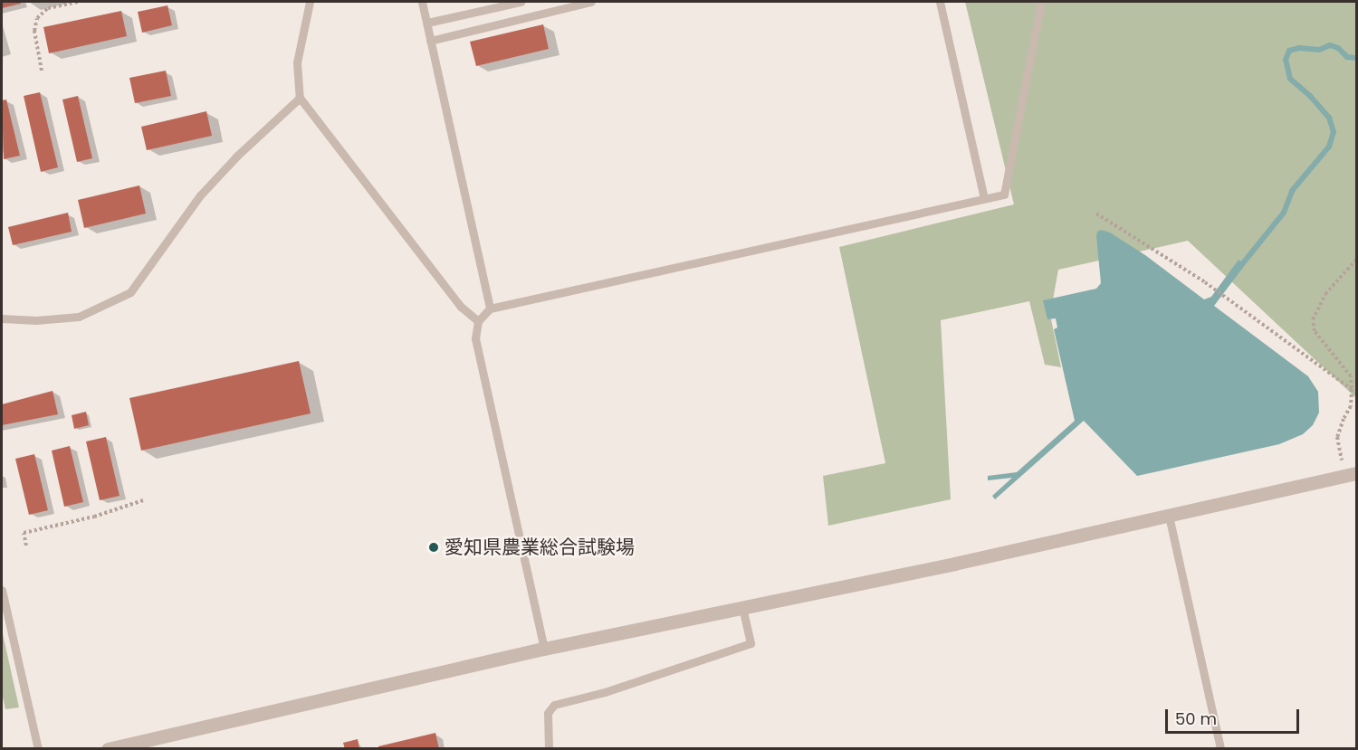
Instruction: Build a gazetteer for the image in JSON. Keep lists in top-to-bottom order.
{
  "places": ["愛知県農業総合試験場"],
  "scale_bar": "50 m"
}
